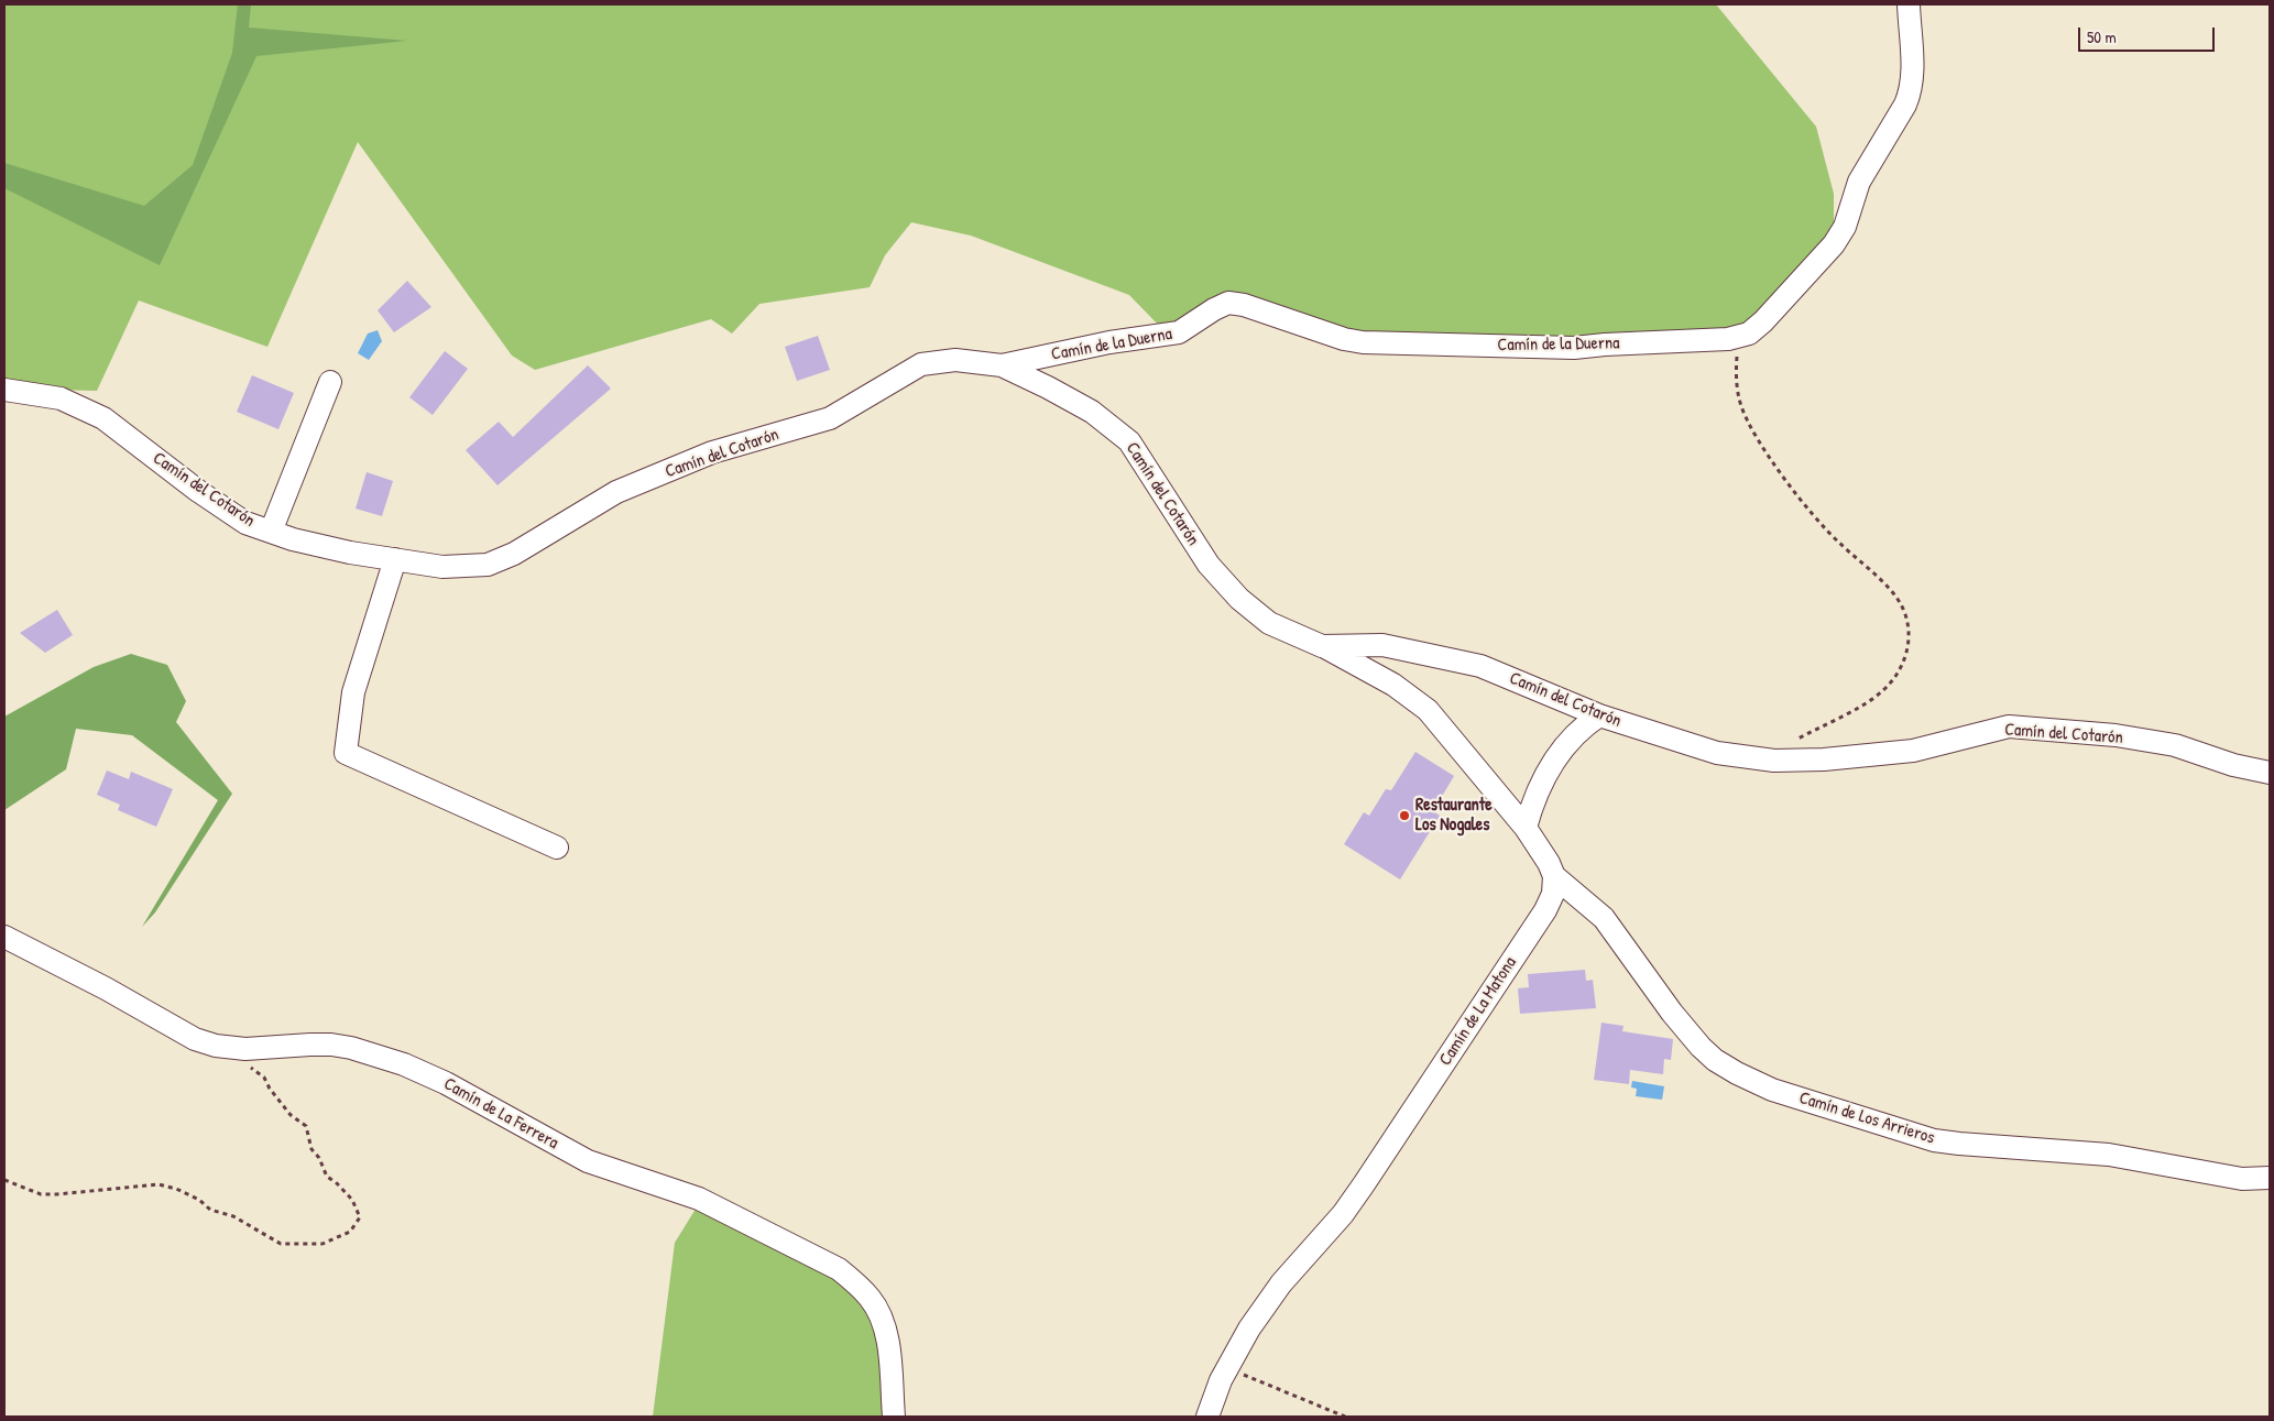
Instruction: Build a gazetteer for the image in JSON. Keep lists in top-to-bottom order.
{
  "streets": {
    "street": [
      "Camín de la Duerna",
      "Camín del Cotarón",
      "Camín de La Matona",
      "Camín de La Ferrera",
      "Camín de Los Arrieros"
    ]
  },
  "crossings": [
    ["Camín de la Duerna", "Camín del Cotarón"],
    ["Camín de La Matona", "Camín de Los Arrieros"]
  ],
  "places": ["Restaurante Los Nogales"],
  "scale_bar": "50 m"
}
